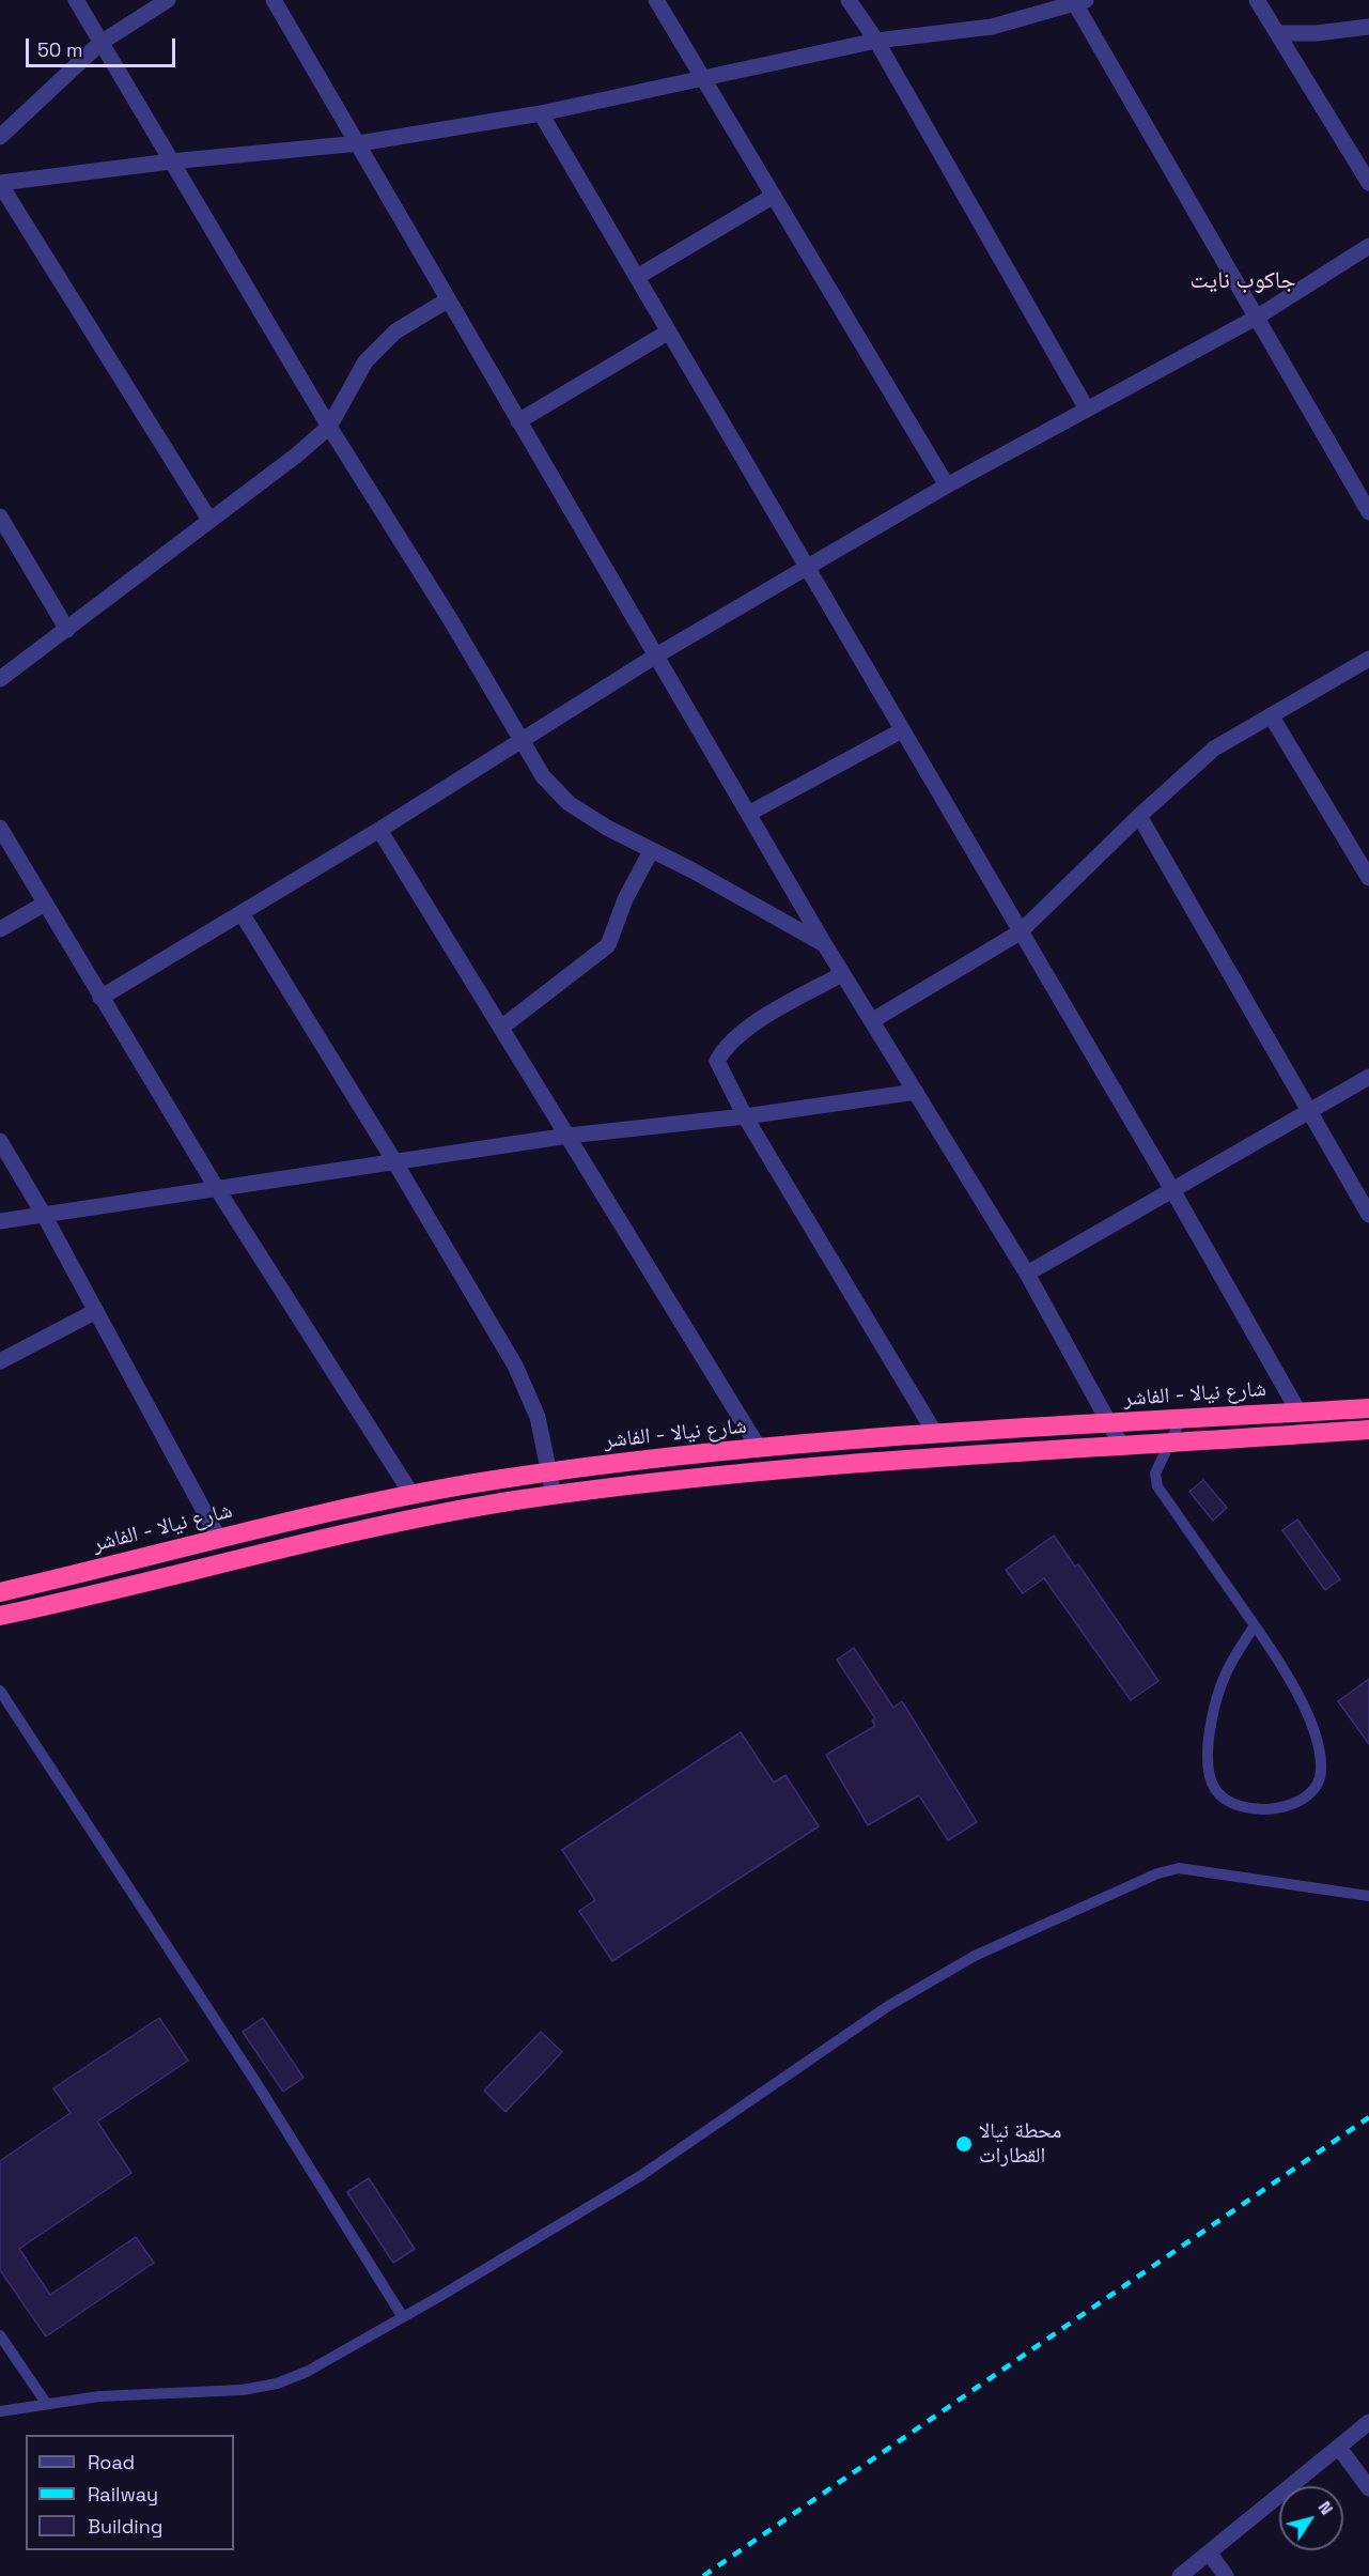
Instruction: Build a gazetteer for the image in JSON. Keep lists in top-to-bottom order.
{
  "streets": {
    "highway": ["شارع نيالا - الفاشر"]
  },
  "districts": ["جاكوب نايت"],
  "places": ["محطة نيالا القطارات"],
  "legend": ["Road", "Railway", "Building"],
  "scale_bar": "50 m",
  "north": "top right"
}
